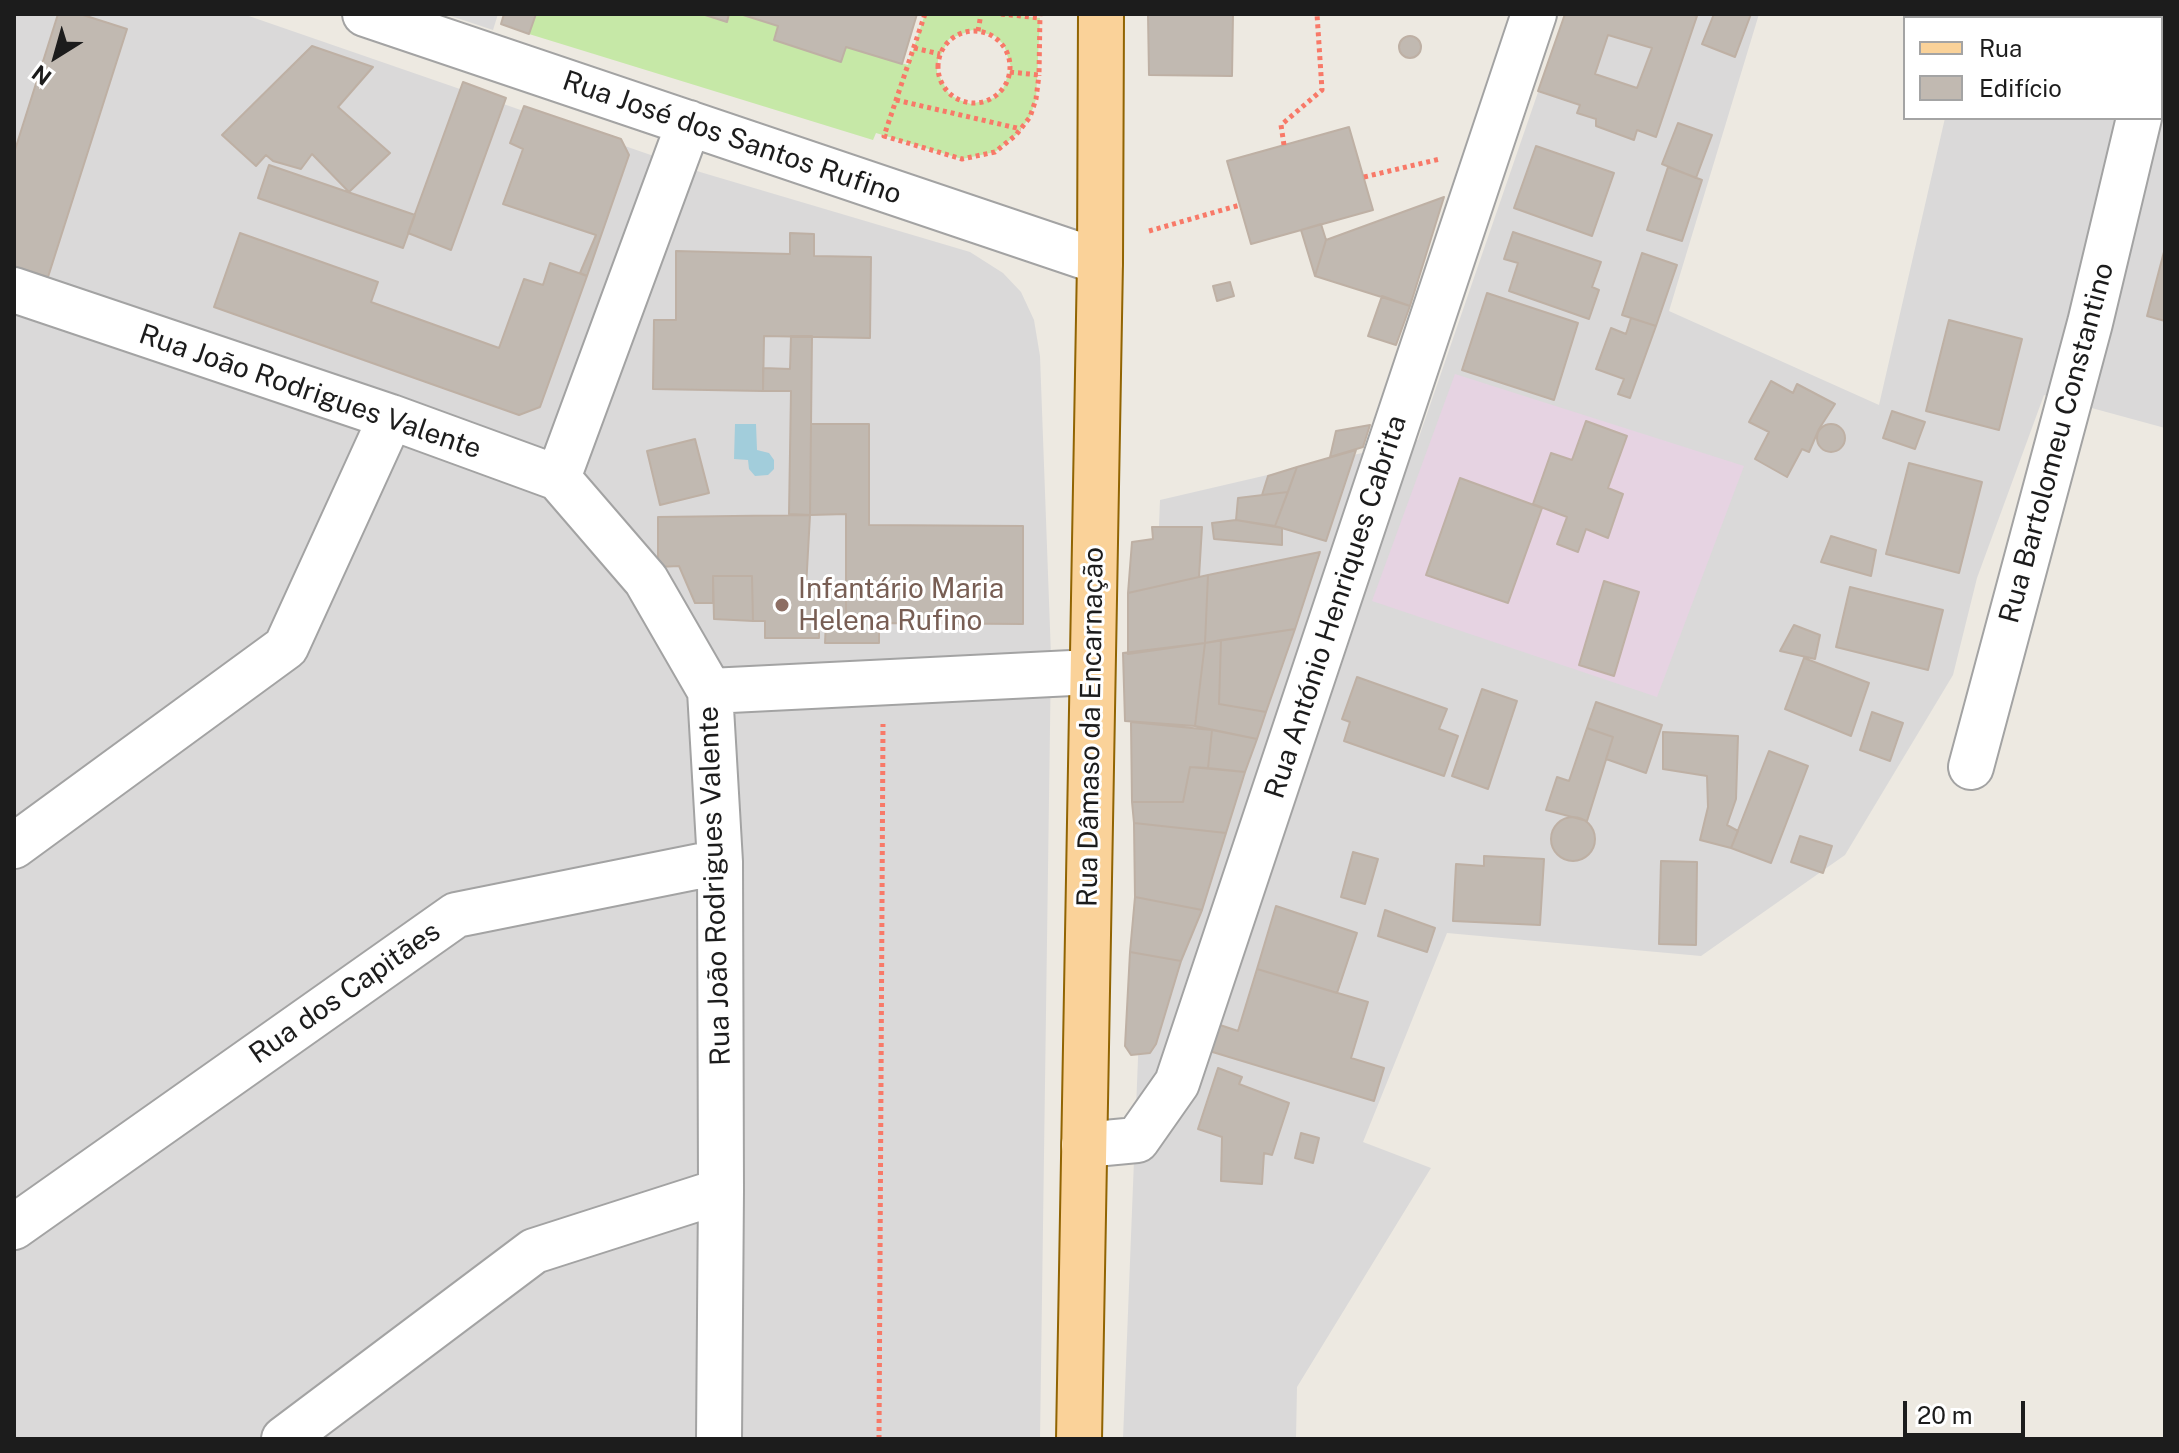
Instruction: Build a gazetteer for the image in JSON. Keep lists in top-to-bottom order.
{
  "streets": {
    "main road": ["Rua Dâmaso da Encarnação"],
    "street": [
      "Rua José dos Santos Rufino",
      "Rua João Rodrigues Valente",
      "Rua Bartolomeu Constantino",
      "Rua António Henriques Cabrita",
      "Rua dos Capitães"
    ]
  },
  "crossings": [
    ["Rua José dos Santos Rufino", "Rua Dâmaso da Encarnação"],
    ["Rua João Rodrigues Valente", "Rua dos Capitães"],
    ["Rua António Henriques Cabrita", "Rua Dâmaso da Encarnação"]
  ],
  "places": ["Infantário Maria Helena Rufino"],
  "legend": ["Rua", "Edifício"],
  "scale_bar": "20 m",
  "north": "bottom left"
}
